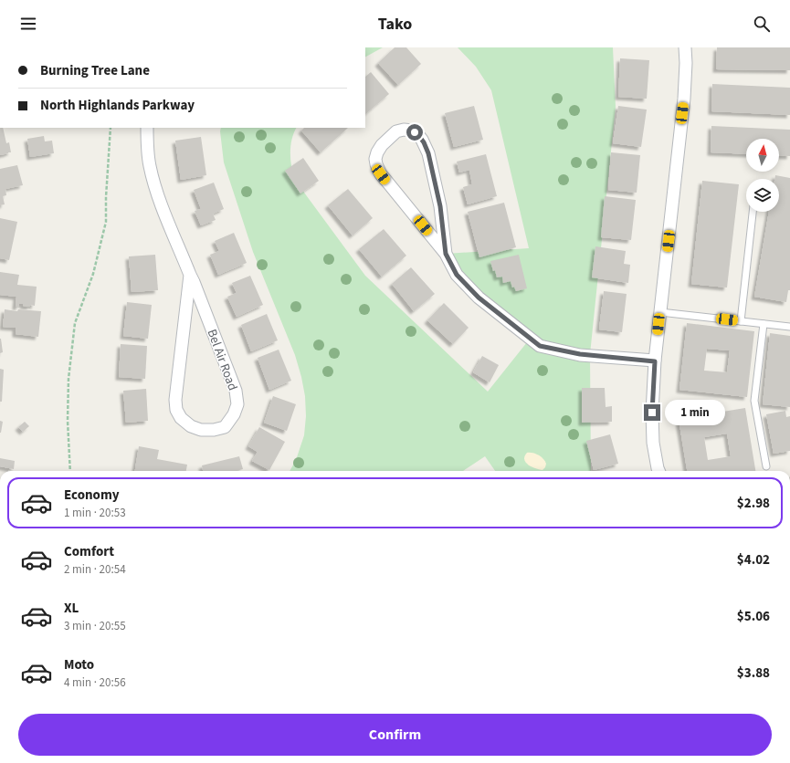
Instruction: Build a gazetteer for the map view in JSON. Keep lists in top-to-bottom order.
{
  "streets": {
    "street": ["Bel Air Road"]
  },
  "north": "top",
  "page": {
    "header": "Tako",
    "banner": ["Burning Tree Lane", "North Highlands Parkway"],
    "bubble": "1 min",
    "list": [
      {
        "name": "Economy",
        "note": "1 min · 20:53",
        "value": "$2.98"
      },
      {
        "name": "Comfort",
        "note": "2 min · 20:54",
        "value": "$4.02"
      },
      {
        "name": "XL",
        "note": "3 min · 20:55",
        "value": "$5.06"
      },
      {
        "name": "Moto",
        "note": "4 min · 20:56",
        "value": "$3.88"
      }
    ],
    "buttons": "Confirm"
  }
}
